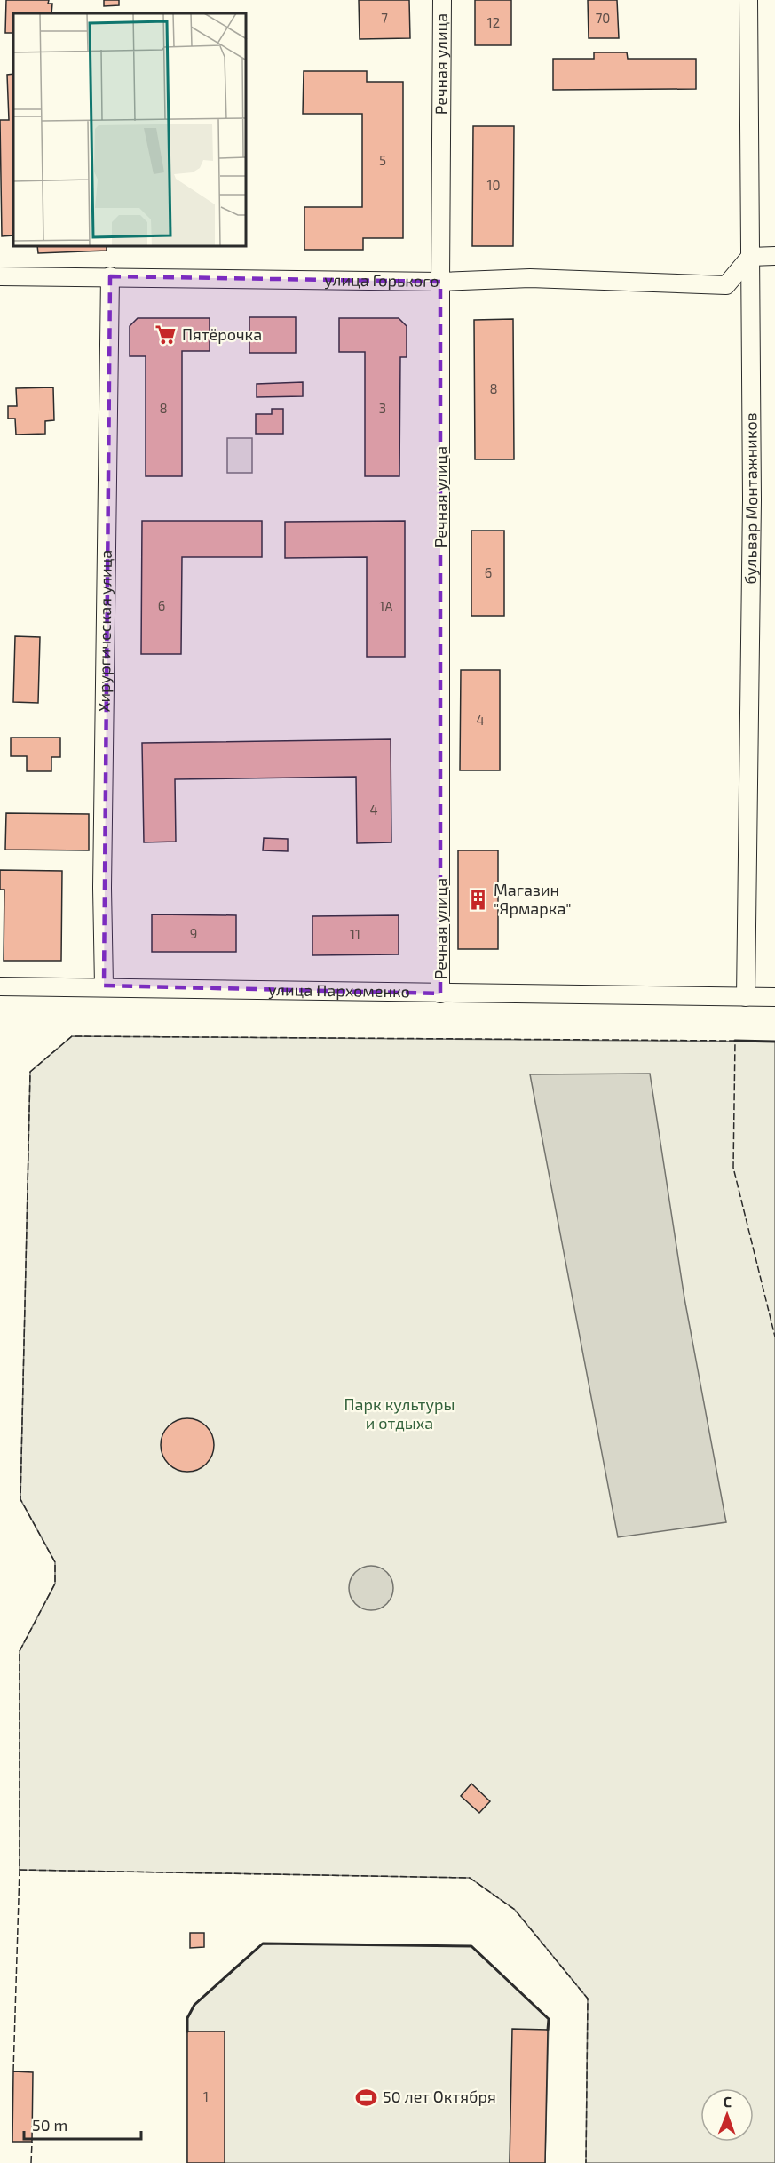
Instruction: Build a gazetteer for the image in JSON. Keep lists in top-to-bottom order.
{
  "streets": {
    "street": [
      "Речная улица",
      "улица Горького",
      "бульвар Монтажников",
      "Хирургическая улица",
      "улица Пархоменко"
    ]
  },
  "crossings": [
    ["Речная улица", "улица Горького"],
    ["Речная улица", "улица Пархоменко"],
    ["улица Горького", "бульвар Монтажников"],
    ["улица Горького", "Хирургическая улица"],
    ["бульвар Монтажников", "улица Пархоменко"],
    ["Хирургическая улица", "улица Пархоменко"]
  ],
  "parks": ["Парк культуры и отдыха"],
  "places": {
    "supermarket": ["Пятёрочка"],
    "building": ["Магазин \"Ярмарка\""],
    "sports": ["50 лет Октября"]
  },
  "house_numbers": [
    "7",
    "70",
    "12",
    "5",
    "10",
    "8",
    "8",
    "3",
    "6",
    "6",
    "1А",
    "4",
    "4",
    "9",
    "11",
    "1"
  ],
  "scale_bar": "50 m",
  "north": "top"
}
